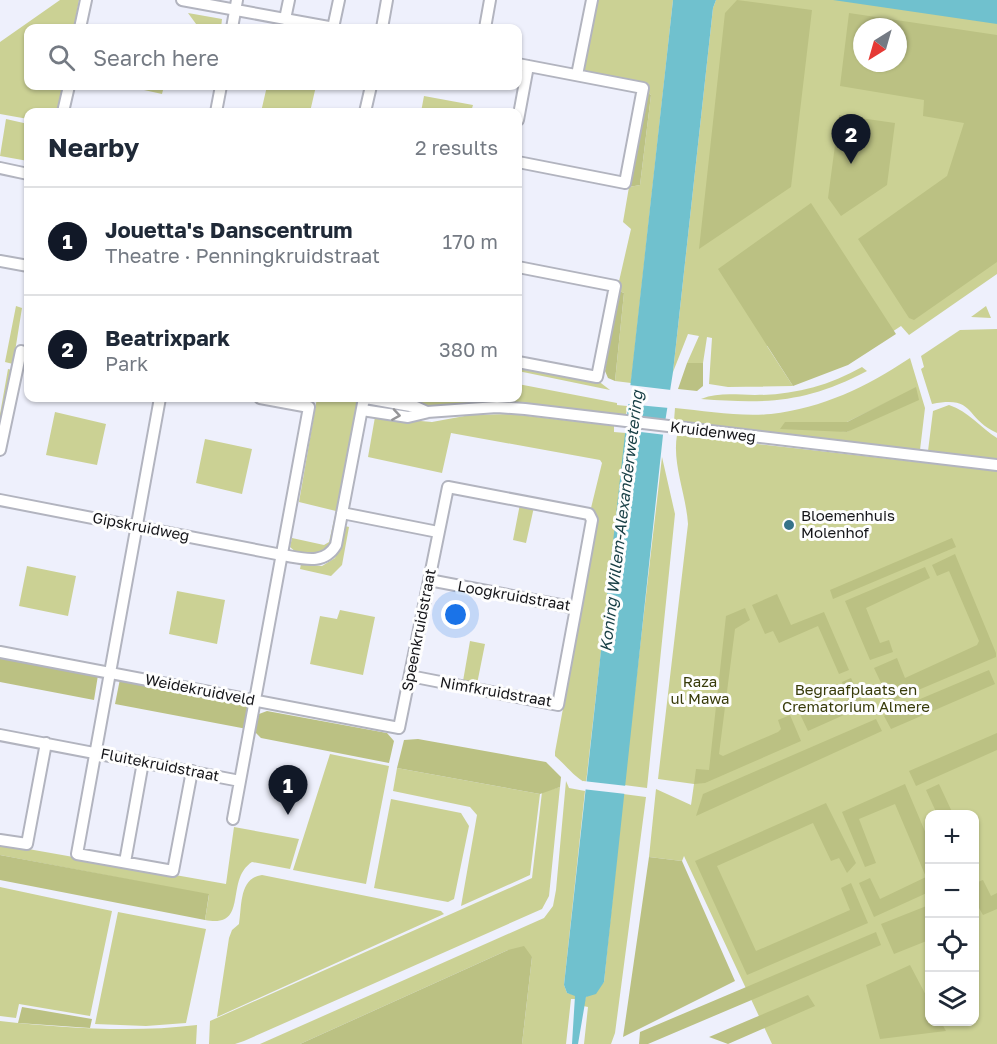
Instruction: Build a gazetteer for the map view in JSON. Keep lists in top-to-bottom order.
{
  "streets": {
    "street": [
      "Kruidenweg",
      "Gipskruidweg",
      "Loogkruidstraat",
      "Speenkruidstraat",
      "Weidekruidveld",
      "Nimfkruidstraat",
      "Fluitekruidstraat"
    ]
  },
  "crossings": [
    ["Kruidenweg", "Gipskruidweg"],
    ["Gipskruidweg", "Fluitekruidstraat"],
    ["Loogkruidstraat", "Speenkruidstraat"],
    ["Loogkruidstraat", "Nimfkruidstraat"],
    ["Speenkruidstraat", "Weidekruidveld"],
    ["Speenkruidstraat", "Nimfkruidstraat"],
    ["Weidekruidveld", "Fluitekruidstraat"]
  ],
  "water": ["Koning Willem-Alexanderwetering"],
  "parks": ["Raza ul Mawa", "Begraafplaats en Crematorium Almere"],
  "places": ["Bloemenhuis Molenhof"],
  "north": "bottom left",
  "page": {
    "search": "Search here",
    "heading": ["Nearby", "2 results"],
    "pins": ["2", "1"],
    "list": [
      {
        "mark": "1",
        "name": "Jouetta's Danscentrum",
        "note": "Theatre · Penningkruidstraat",
        "value": "170 m"
      },
      {
        "mark": "2",
        "name": "Beatrixpark",
        "note": "Park",
        "value": "380 m"
      }
    ],
    "map_buttons": ["+", "−"]
  }
}
